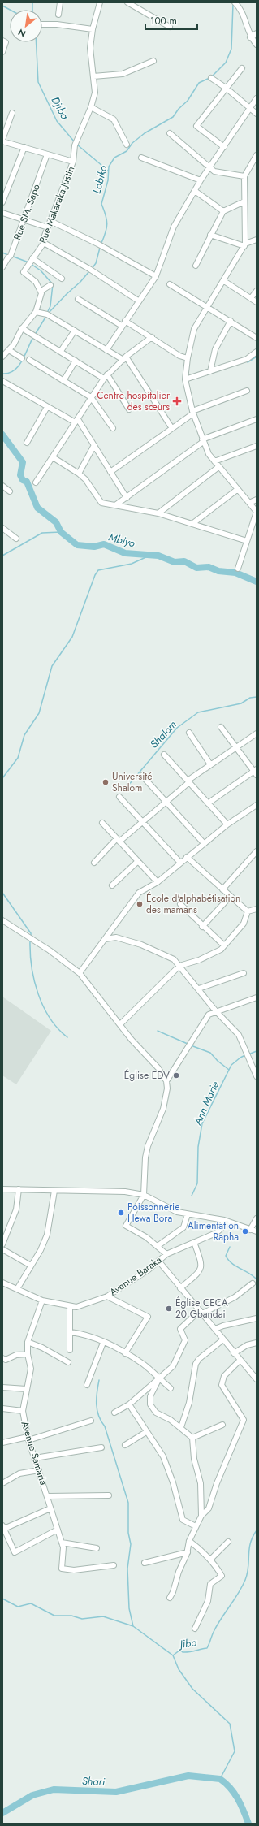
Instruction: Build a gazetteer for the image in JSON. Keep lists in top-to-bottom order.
{
  "streets": {
    "street": [
      "Rue Makaraka Justin",
      "Rue SM. Sapo",
      "Avenue Baraka",
      "Avenue Samaria"
    ]
  },
  "crossings": [
    ["Avenue Baraka", "Avenue Samaria"]
  ],
  "water": [
    "Djiba",
    "Lobiko",
    "Mbiyo",
    "Shalom",
    "Ann Marie",
    "Jiba",
    "Shari"
  ],
  "places": {
    "health": ["Centre hospitalier des sœurs"],
    "other": [
      "Université Shalom",
      "École d'alphabétisation des mamans",
      "Église EDV",
      "Poissonnerie Hewa Bora",
      "Alimentation Rapha",
      "Église CECA 20 Gbandai"
    ]
  },
  "scale_bar": "100 m",
  "north": "bottom left"
}
